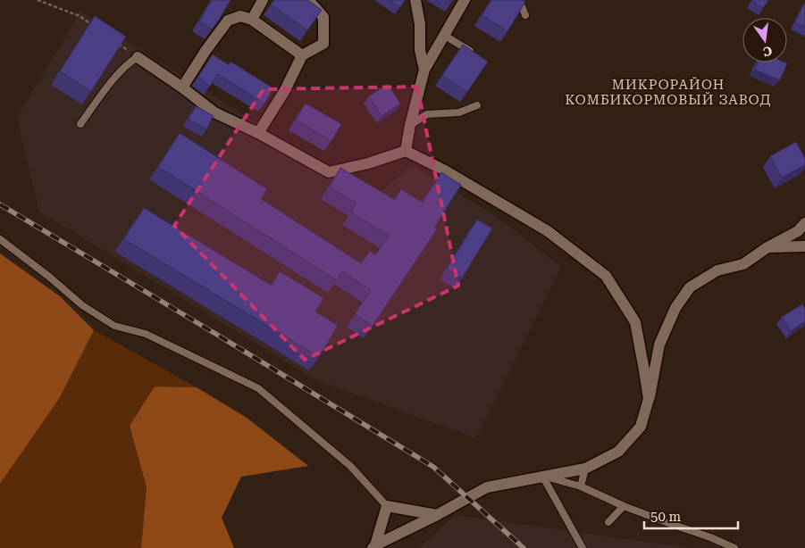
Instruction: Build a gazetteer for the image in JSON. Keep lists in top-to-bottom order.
{
  "districts": ["МИКРОРАЙОН КОМБИКОРМОВЫЙ ЗАВОД"],
  "scale_bar": "50 m",
  "north": "bottom"
}
